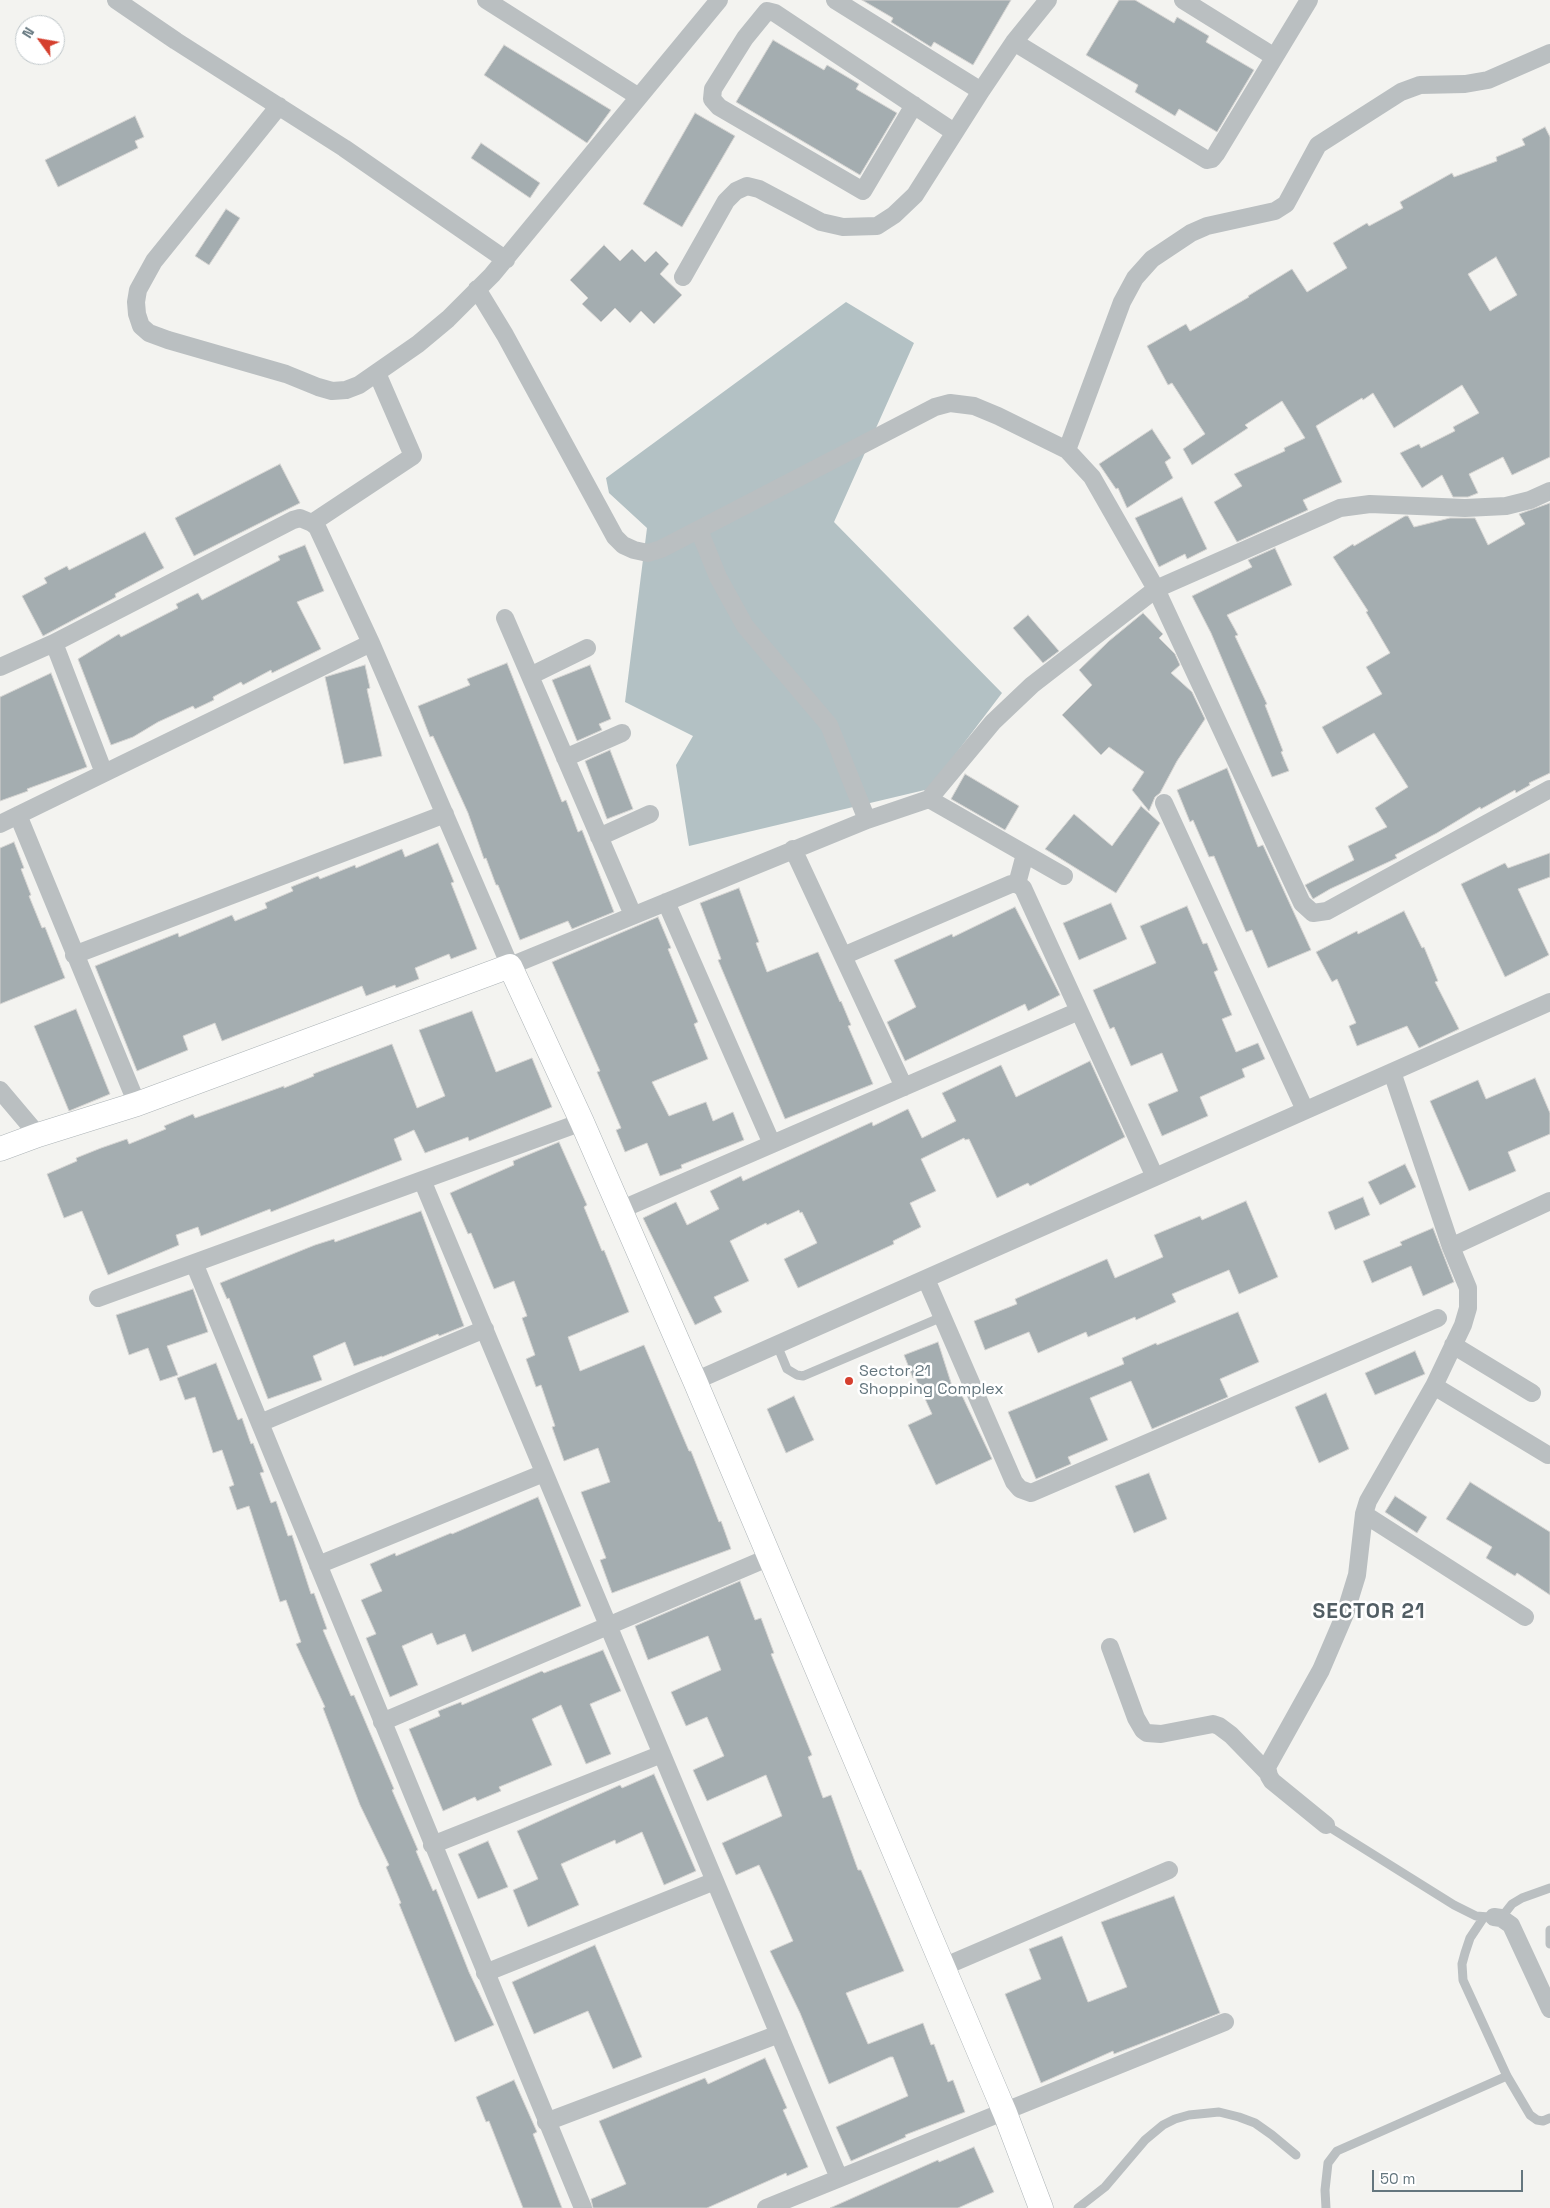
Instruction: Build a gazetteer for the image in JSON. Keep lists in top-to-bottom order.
{
  "districts": ["SECTOR 21"],
  "places": ["Sector 21 Shopping Complex"],
  "scale_bar": "50 m",
  "north": "top left"
}
